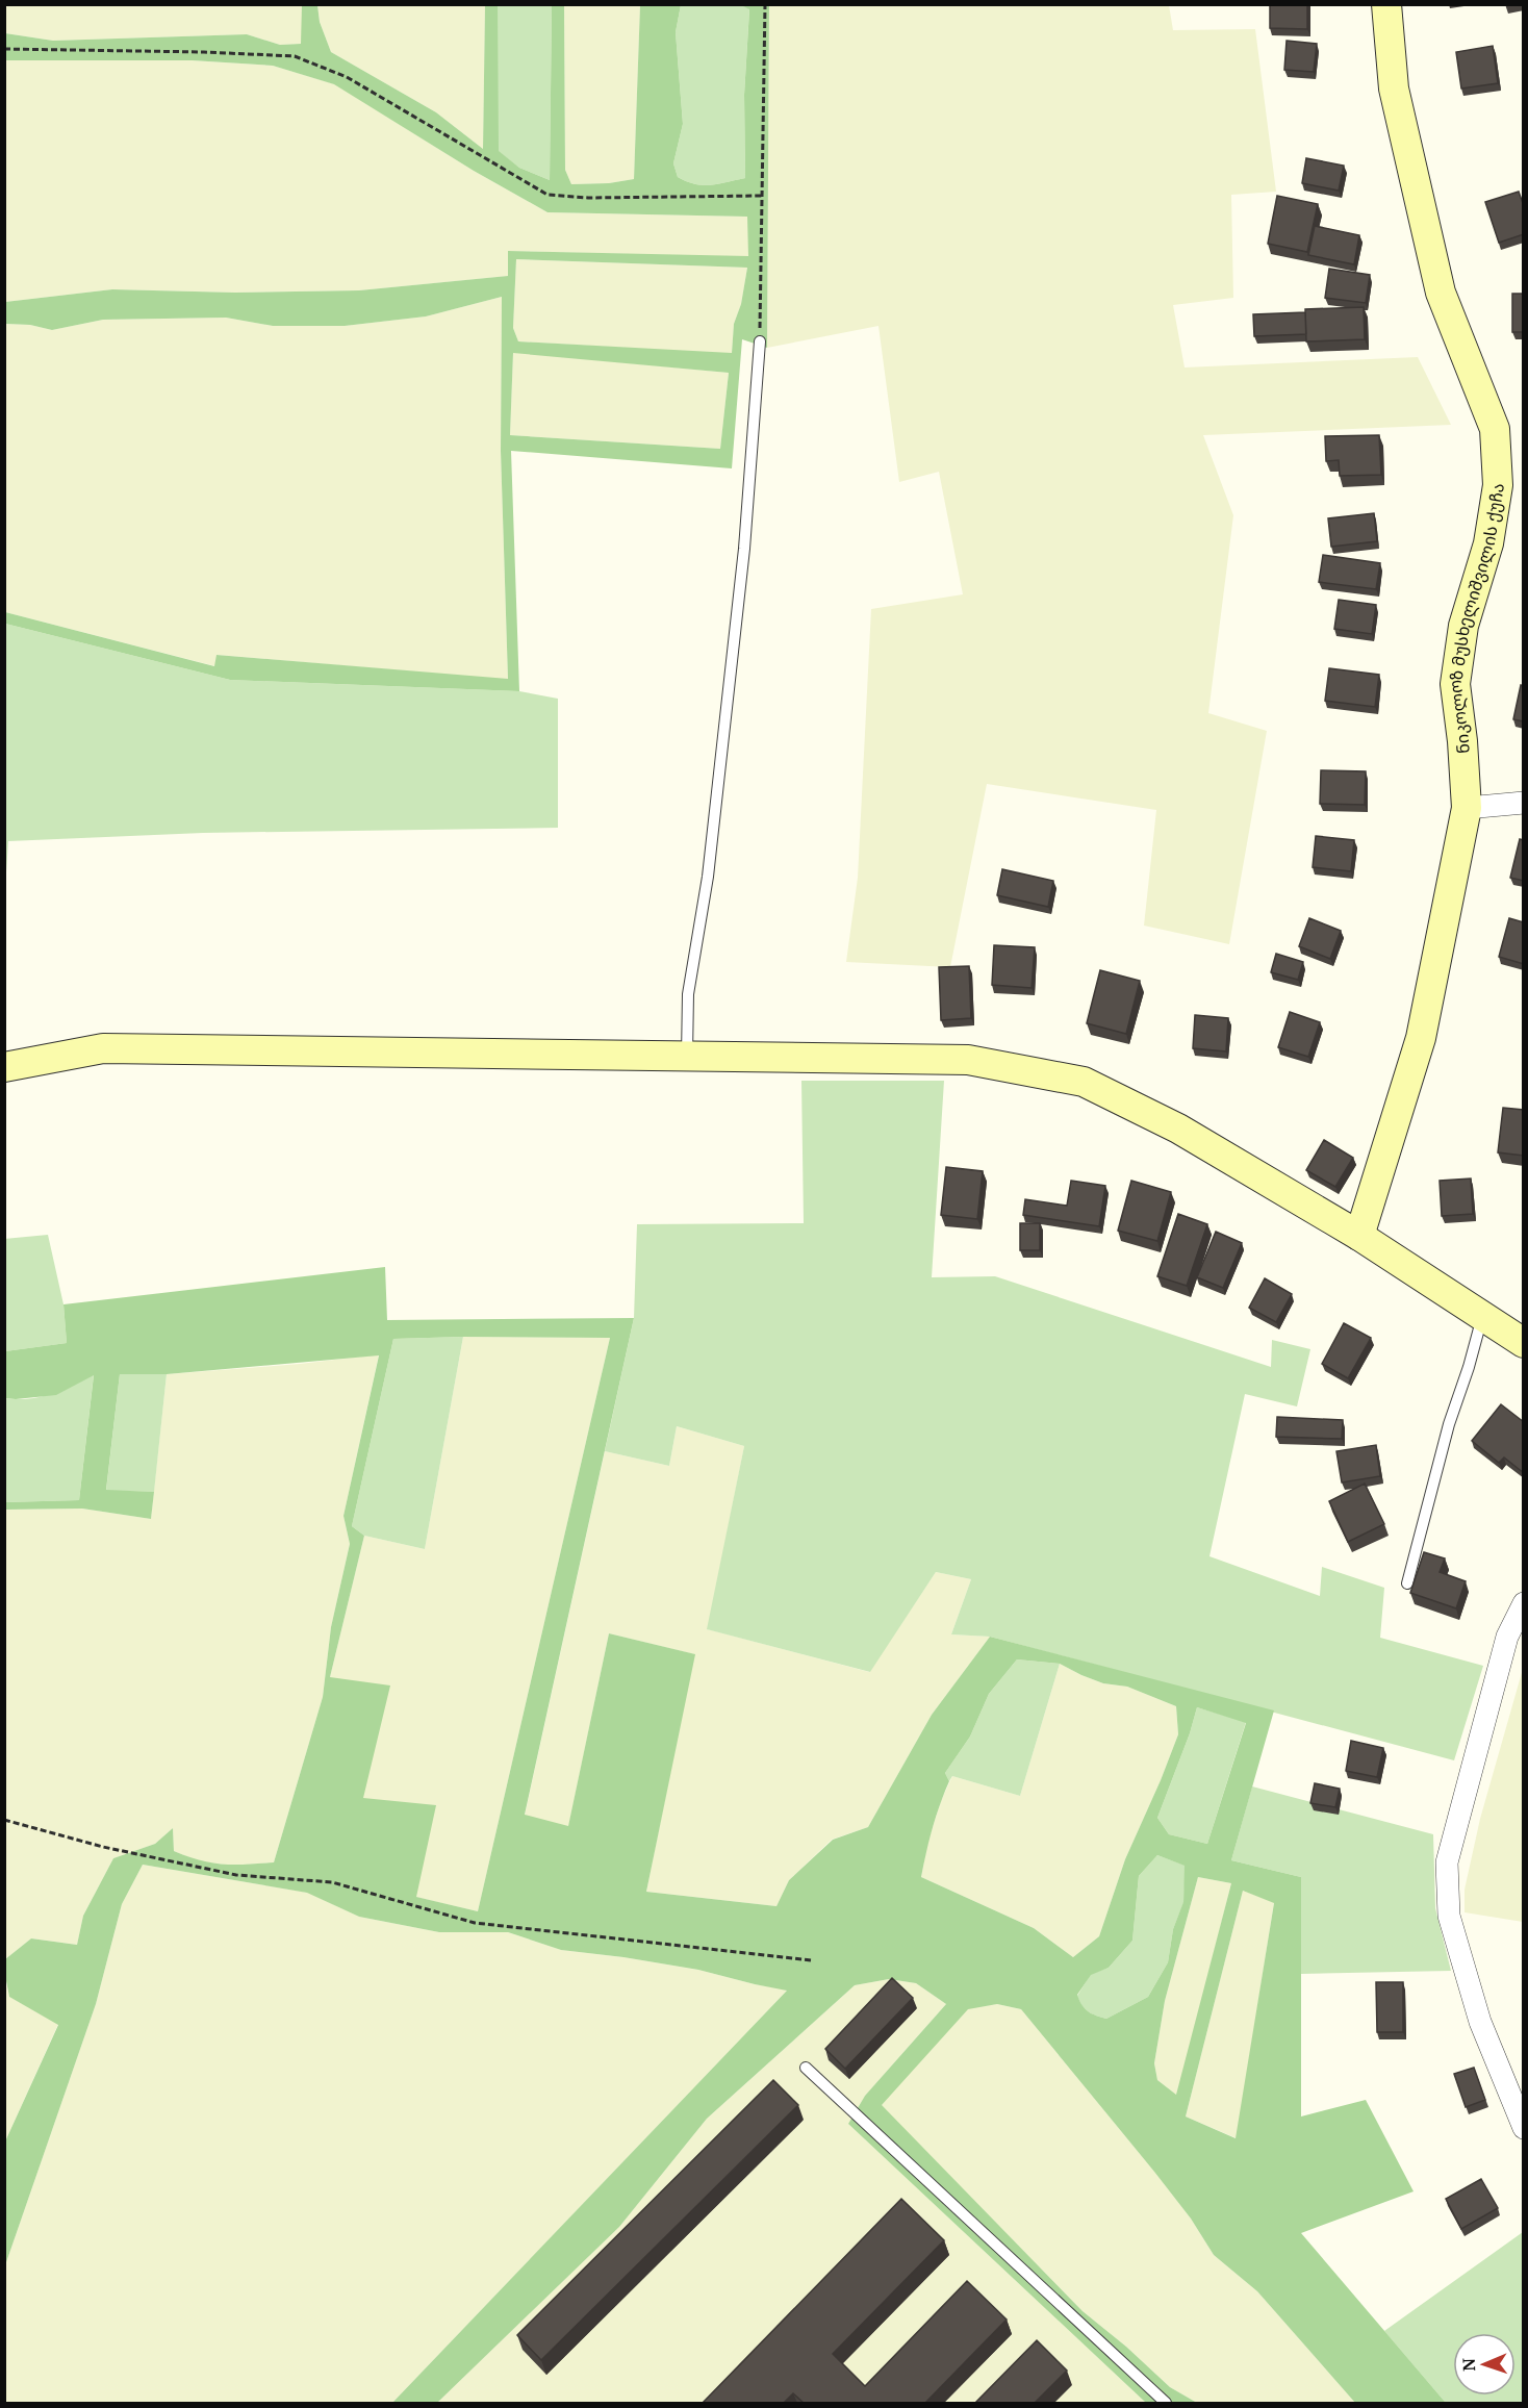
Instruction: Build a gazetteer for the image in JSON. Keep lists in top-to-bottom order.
{
  "streets": {
    "street": ["ნიკოლოზ მუსხელიშვილის ქუჩა"]
  },
  "north": "left"
}
